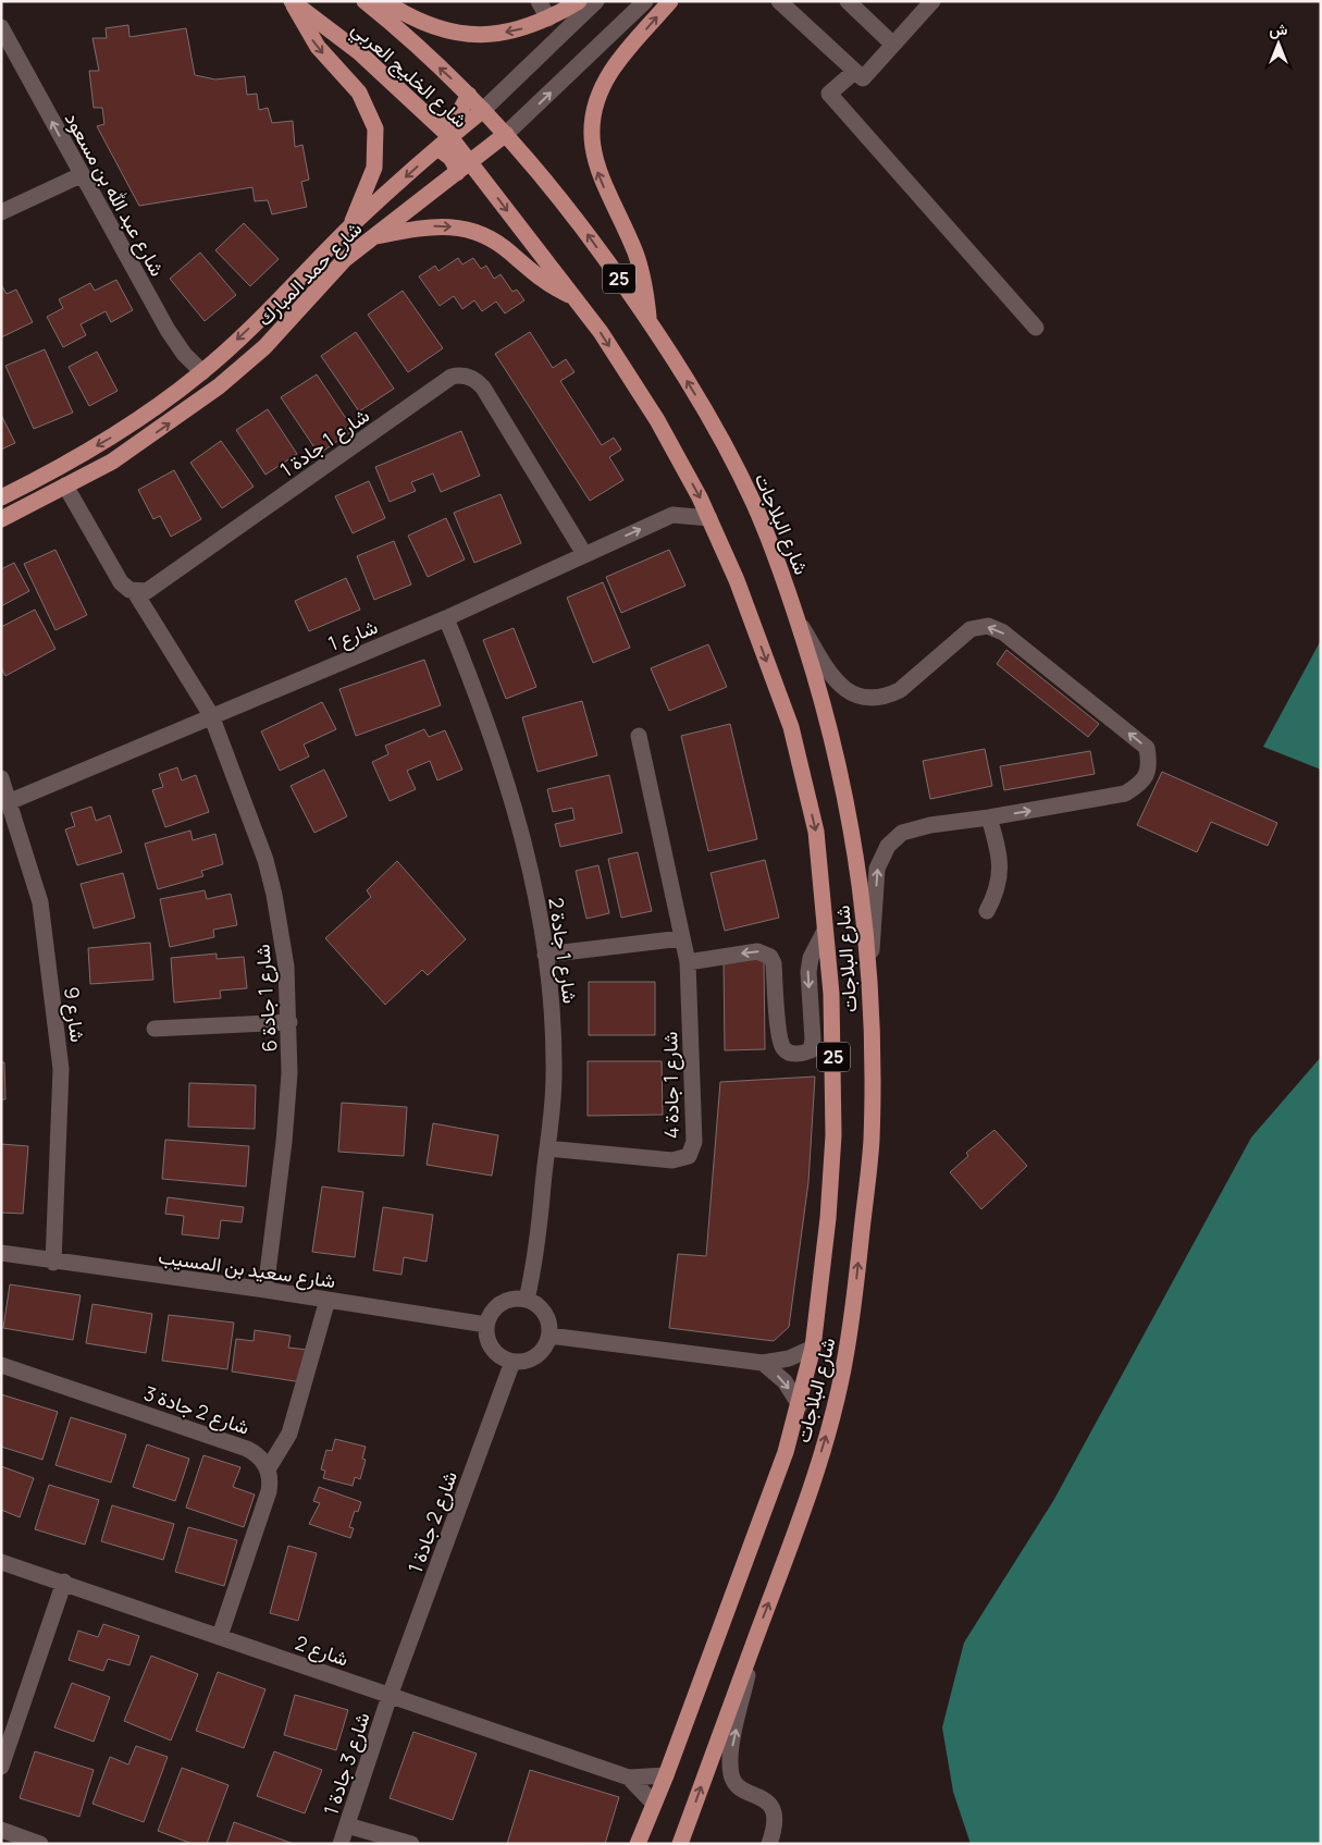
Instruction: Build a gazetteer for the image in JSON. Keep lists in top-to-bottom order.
{
  "streets": {
    "main road": [
      "شارع الخليج العربي",
      "شارع حمد المبارك",
      "25",
      "شارع البلاجات"
    ],
    "street": [
      "شارع عبد الله بن مسعود",
      "شارع 1 جادة 1",
      "شارع 1",
      "شارع 1 جادة 2",
      "شارع 1 جادة 6",
      "شارع 9",
      "شارع 1 جادة 4",
      "شارع سعيد بن المسيب",
      "شارع 2 جادة 3",
      "شارع 2 جادة 1",
      "شارع 2",
      "شارع 3 جادة 1"
    ]
  },
  "crossings": [
    ["شارع الخليج العربي", "شارع حمد المبارك"],
    ["شارع الخليج العربي", "شارع البلاجات"],
    ["شارع عبد الله بن مسعود", "شارع حمد المبارك"],
    ["شارع حمد المبارك", "شارع البلاجات"],
    ["شارع 1 جادة 1", "شارع 1"],
    ["شارع 1 جادة 1", "شارع 1 جادة 6"],
    ["شارع البلاجات", "شارع 1"],
    ["شارع البلاجات", "شارع 2"],
    ["شارع 1", "شارع 1 جادة 2"],
    ["شارع 1", "شارع 1 جادة 6"],
    ["شارع 1", "شارع 9"],
    ["شارع 1 جادة 2", "شارع 1 جادة 4"],
    ["شارع 1 جادة 2", "شارع سعيد بن المسيب"],
    ["شارع 1 جادة 2", "شارع 2 جادة 1"],
    ["شارع 1 جادة 6", "شارع سعيد بن المسيب"],
    ["شارع 9", "شارع سعيد بن المسيب"],
    ["شارع سعيد بن المسيب", "شارع 2 جادة 1"],
    ["شارع 2 جادة 1", "شارع 2"],
    ["شارع 2 جادة 1", "شارع 3 جادة 1"],
    ["شارع 2", "شارع 3 جادة 1"]
  ],
  "one_way": ["شارع عبد الله بن مسعود"],
  "north": "top"
}
